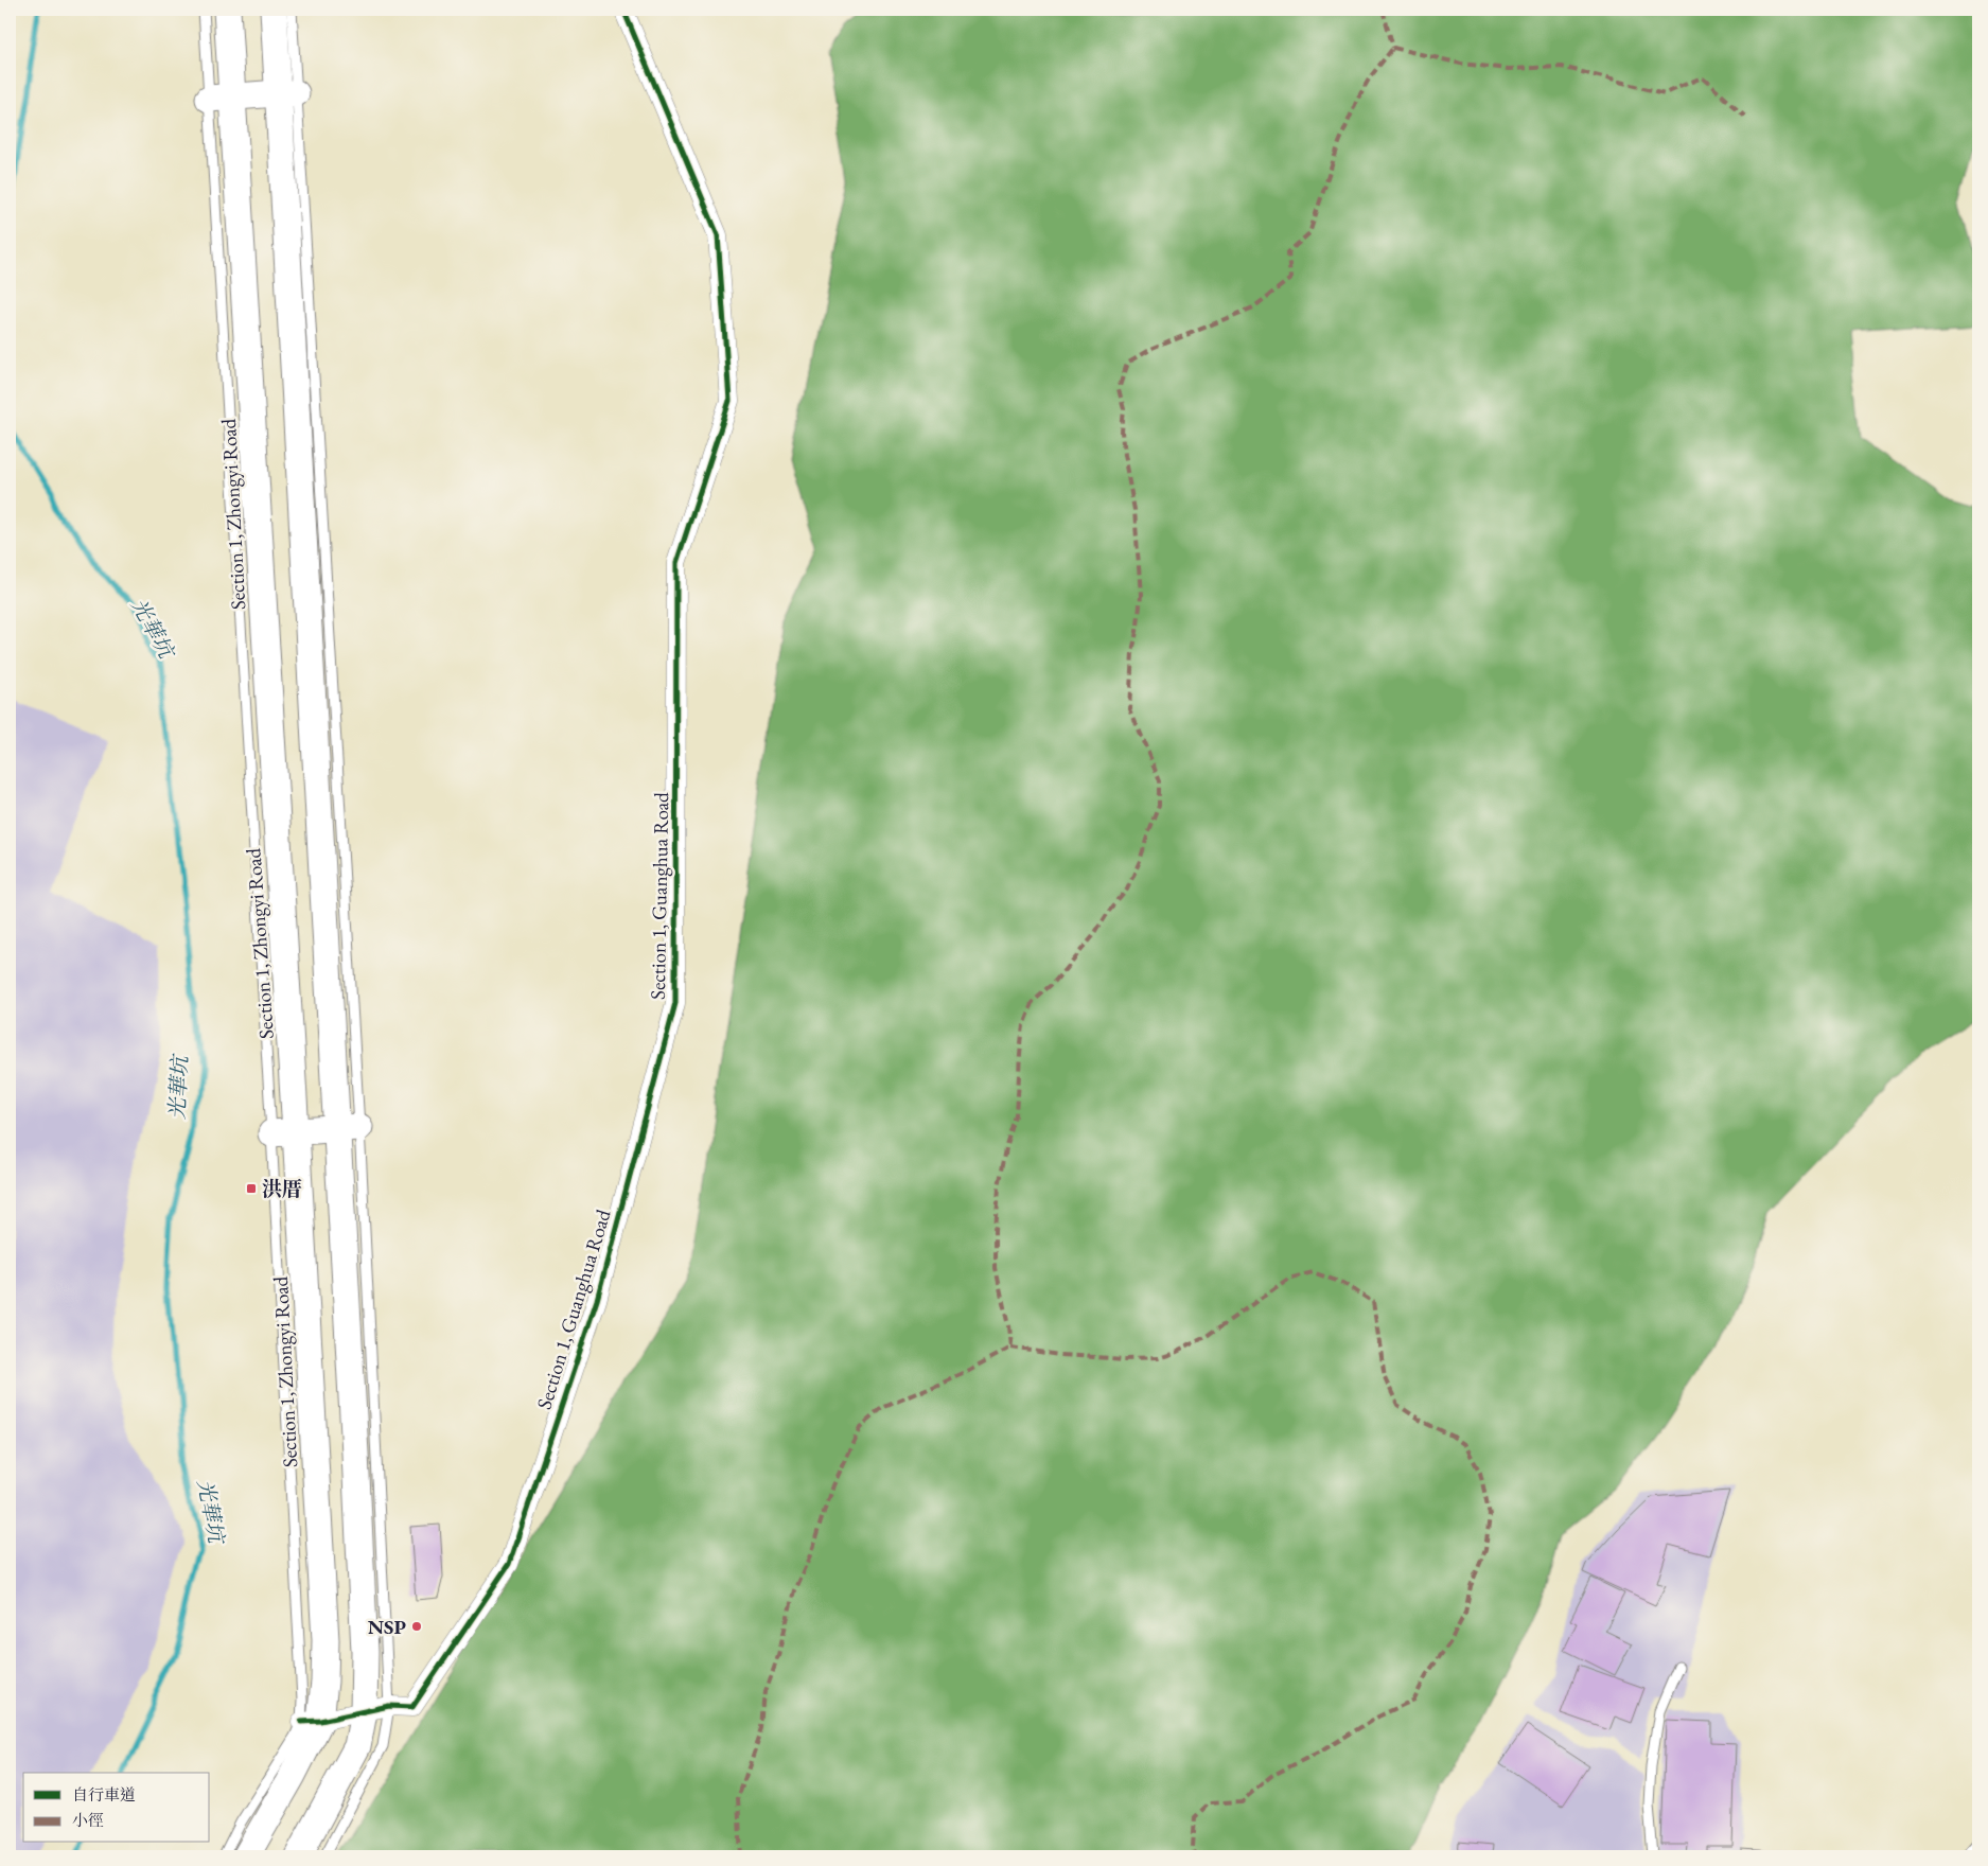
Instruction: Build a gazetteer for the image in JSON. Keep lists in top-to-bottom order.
{
  "streets": {
    "main road": ["Section 1, Zhongyi Road"],
    "street": ["Section 1, Guanghua Road"]
  },
  "crossings": [
    ["Section 1, Zhongyi Road", "Section 1, Guanghua Road"]
  ],
  "water": ["光華坑"],
  "places": {
    "transit": ["洪厝"],
    "other": ["NSP"]
  },
  "legend": ["自行車道", "小徑"]
}
